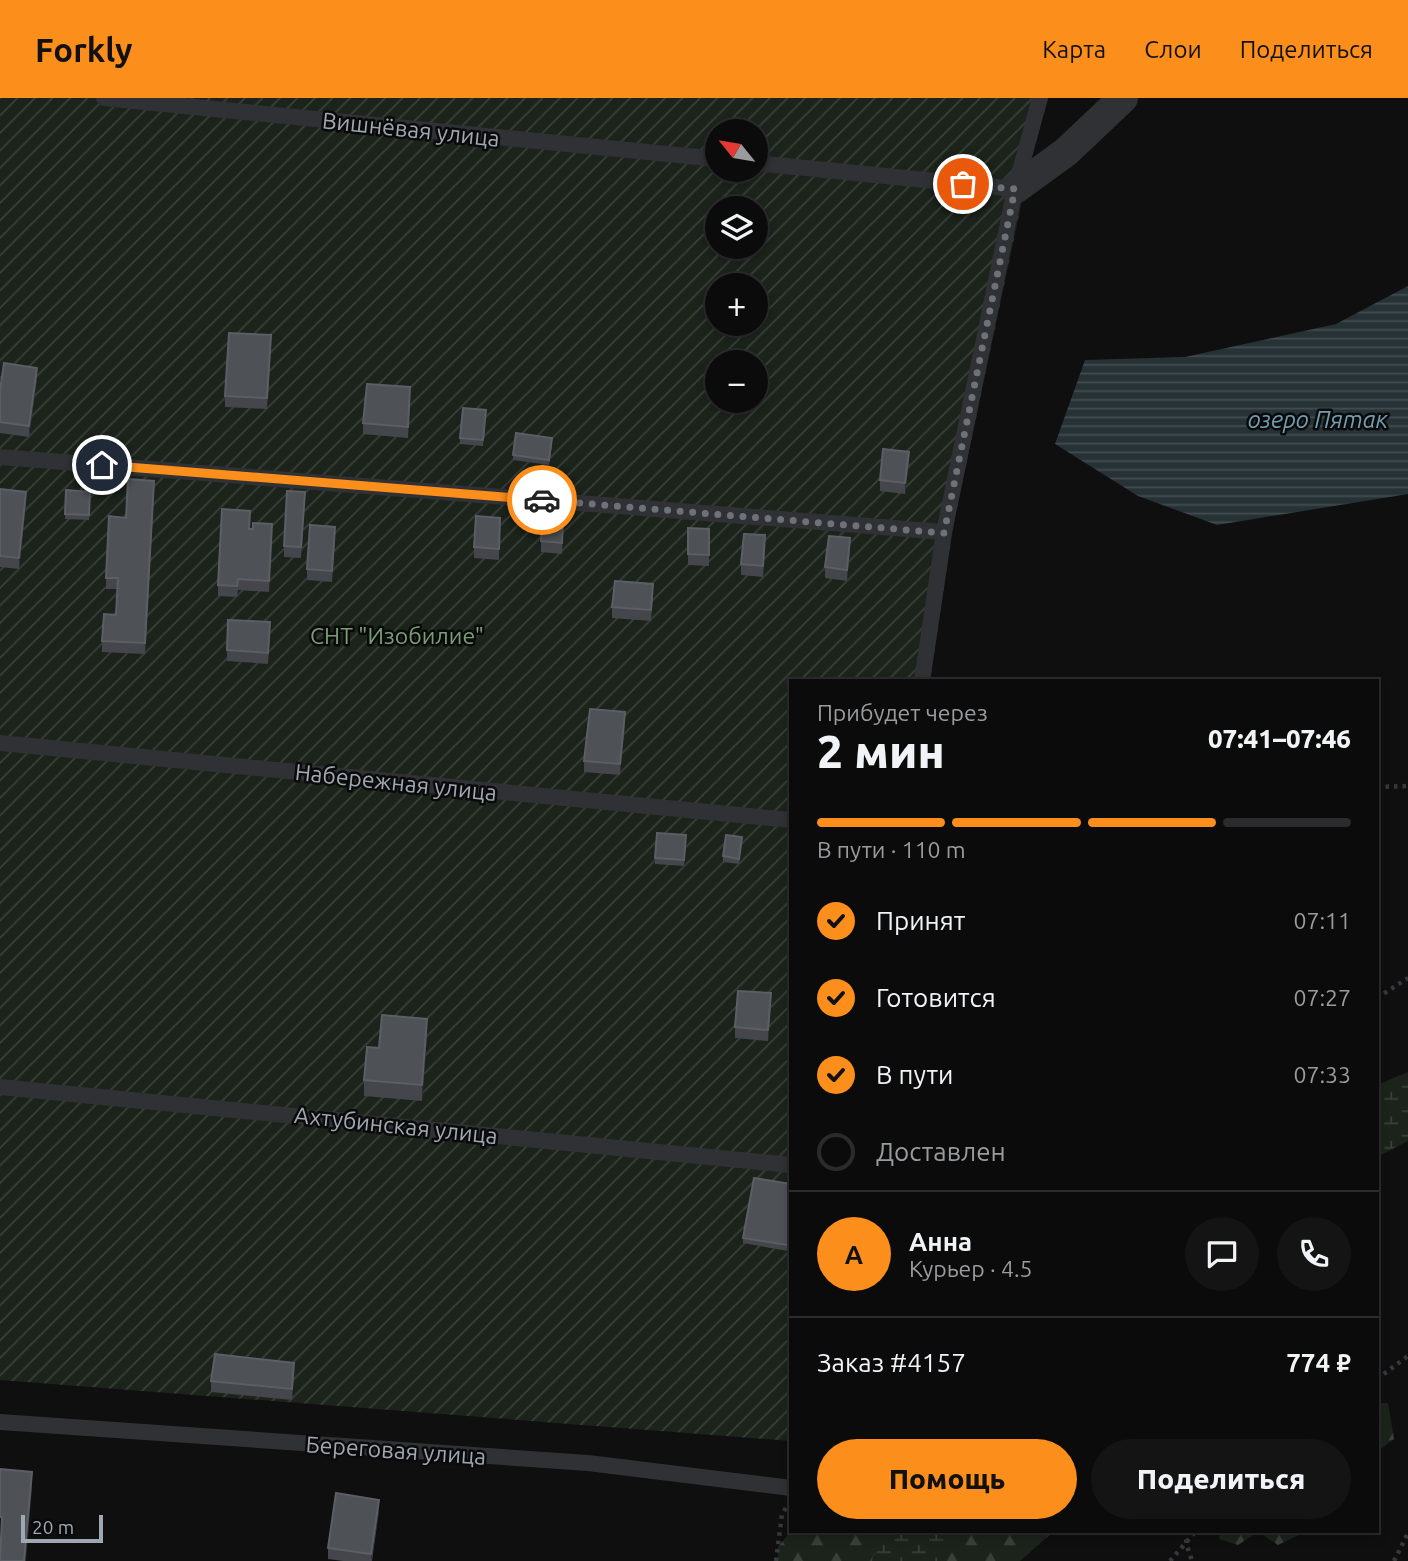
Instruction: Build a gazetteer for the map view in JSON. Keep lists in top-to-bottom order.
{
  "streets": {
    "lane": [
      "Вишнёвая улица",
      "Набережная улица",
      "Ахтубинская улица",
      "Береговая улица"
    ]
  },
  "water": ["озеро Пятак"],
  "parks": ["СНТ \"Изобилие\""],
  "scale_bar": "20 m",
  "north": "top left",
  "page": {
    "header": "Forkly",
    "nav": ["Карта", "Слои", "Поделиться"],
    "map_buttons": ["+", "−"],
    "heading": ["2 мин", "Прибудет через", "07:41–07:46"],
    "panel": [
      "Анна",
      "Курьер · 4.5",
      "Заказ #4157",
      "774 ₽"
    ],
    "bar": "В пути · 110 m",
    "list": [
      ["Принят", "07:11"],
      ["Готовится", "07:27"],
      ["В пути", "07:33"],
      "Доставлен"
    ],
    "round": "А",
    "buttons": ["Помощь", "Поделиться"],
    "scale": "20 m"
  }
}
